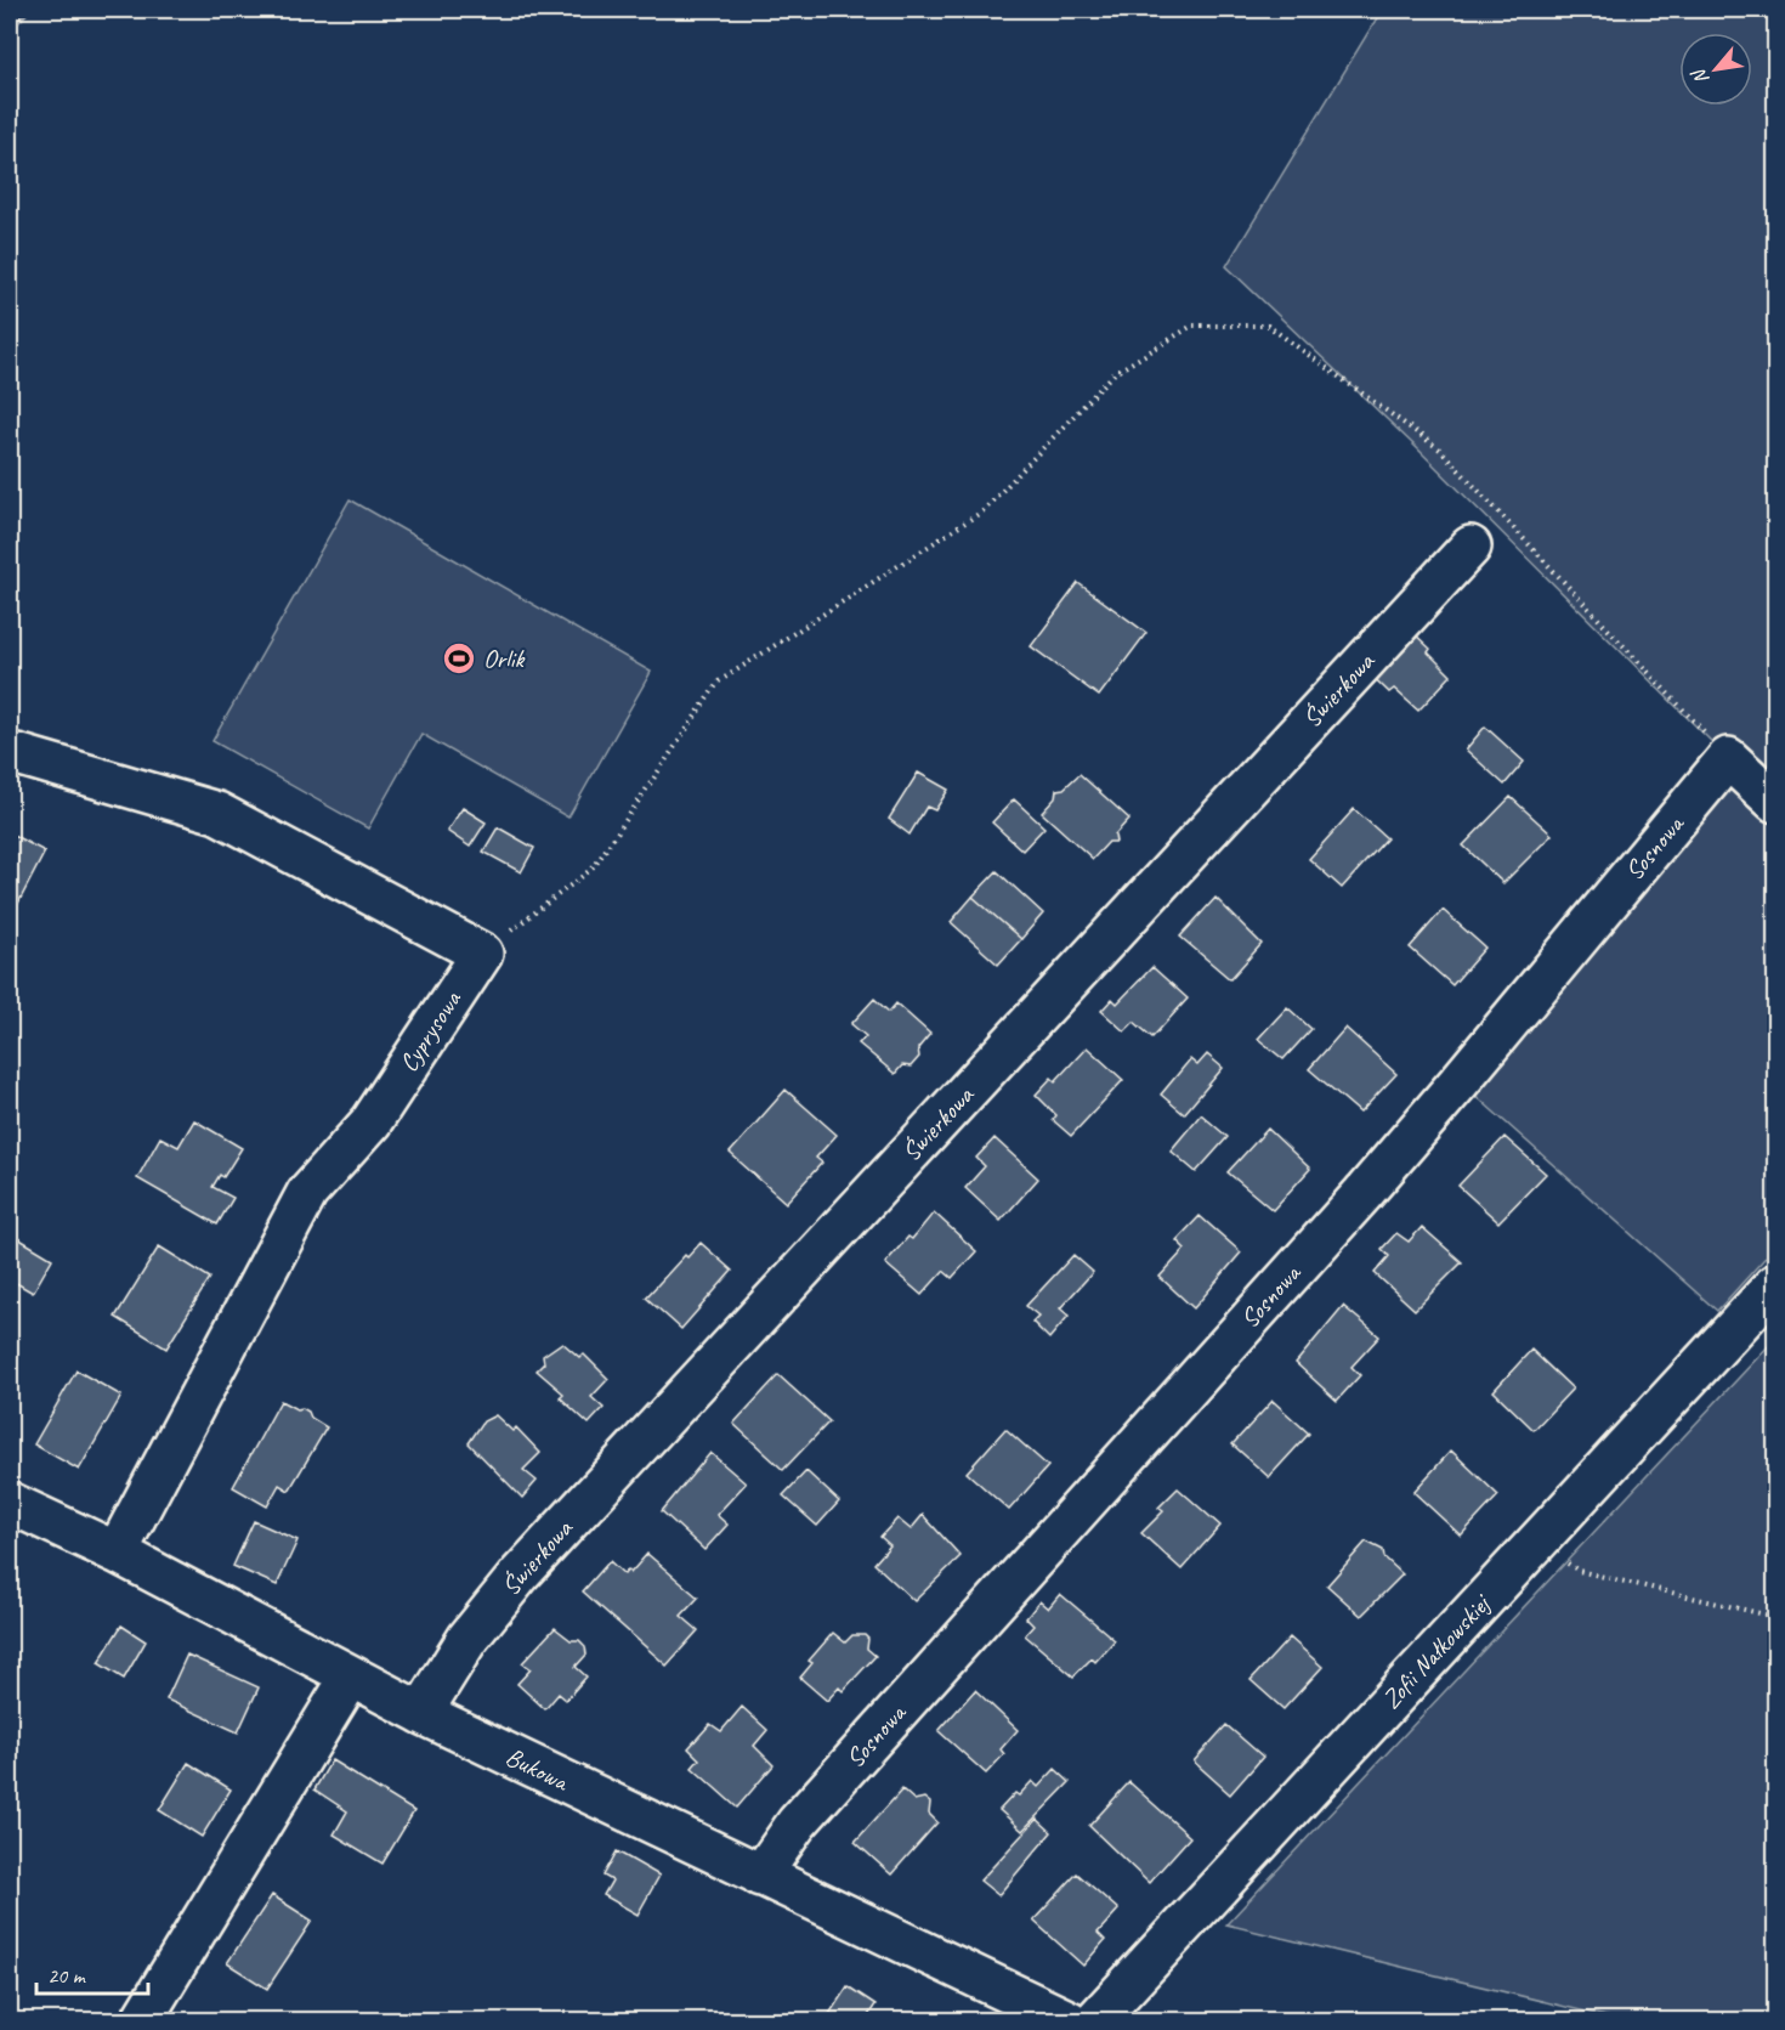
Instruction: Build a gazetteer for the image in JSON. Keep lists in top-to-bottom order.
{
  "streets": {
    "street": [
      "Świerkowa",
      "Sosnowa",
      "Cyprysowa",
      "Zofii Nałkowskiej",
      "Bukowa"
    ]
  },
  "crossings": [
    ["Świerkowa", "Bukowa"],
    ["Sosnowa", "Bukowa"],
    ["Cyprysowa", "Bukowa"]
  ],
  "places": {
    "sports": ["Orlik"]
  },
  "scale_bar": "20 m",
  "north": "bottom left"
}
